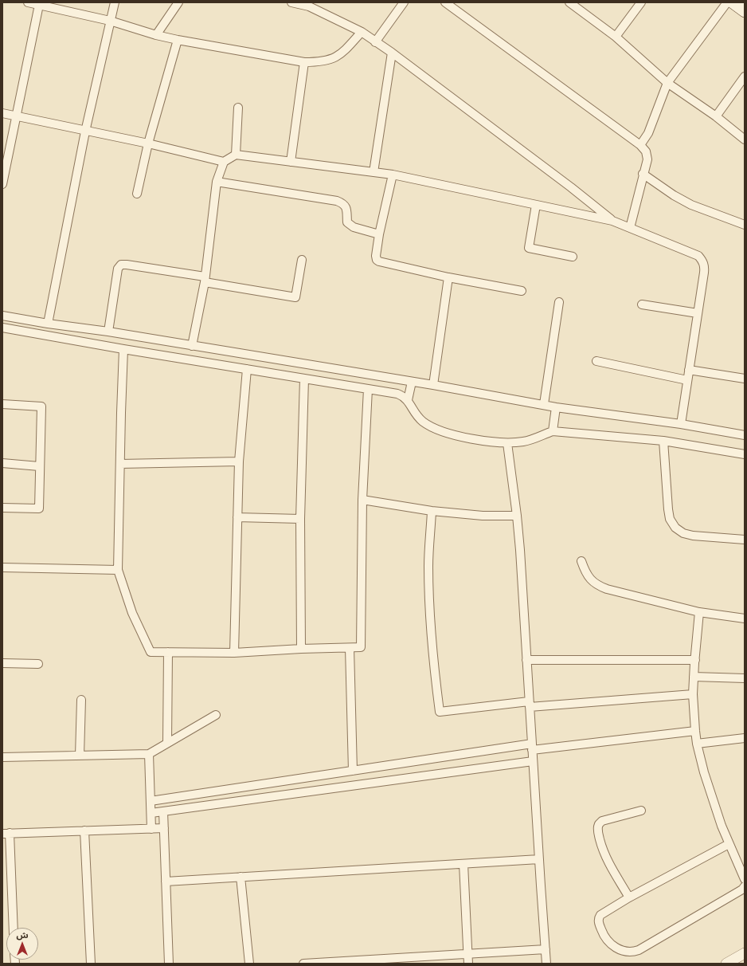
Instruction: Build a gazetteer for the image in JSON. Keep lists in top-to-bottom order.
{
  "north": "top"
}
